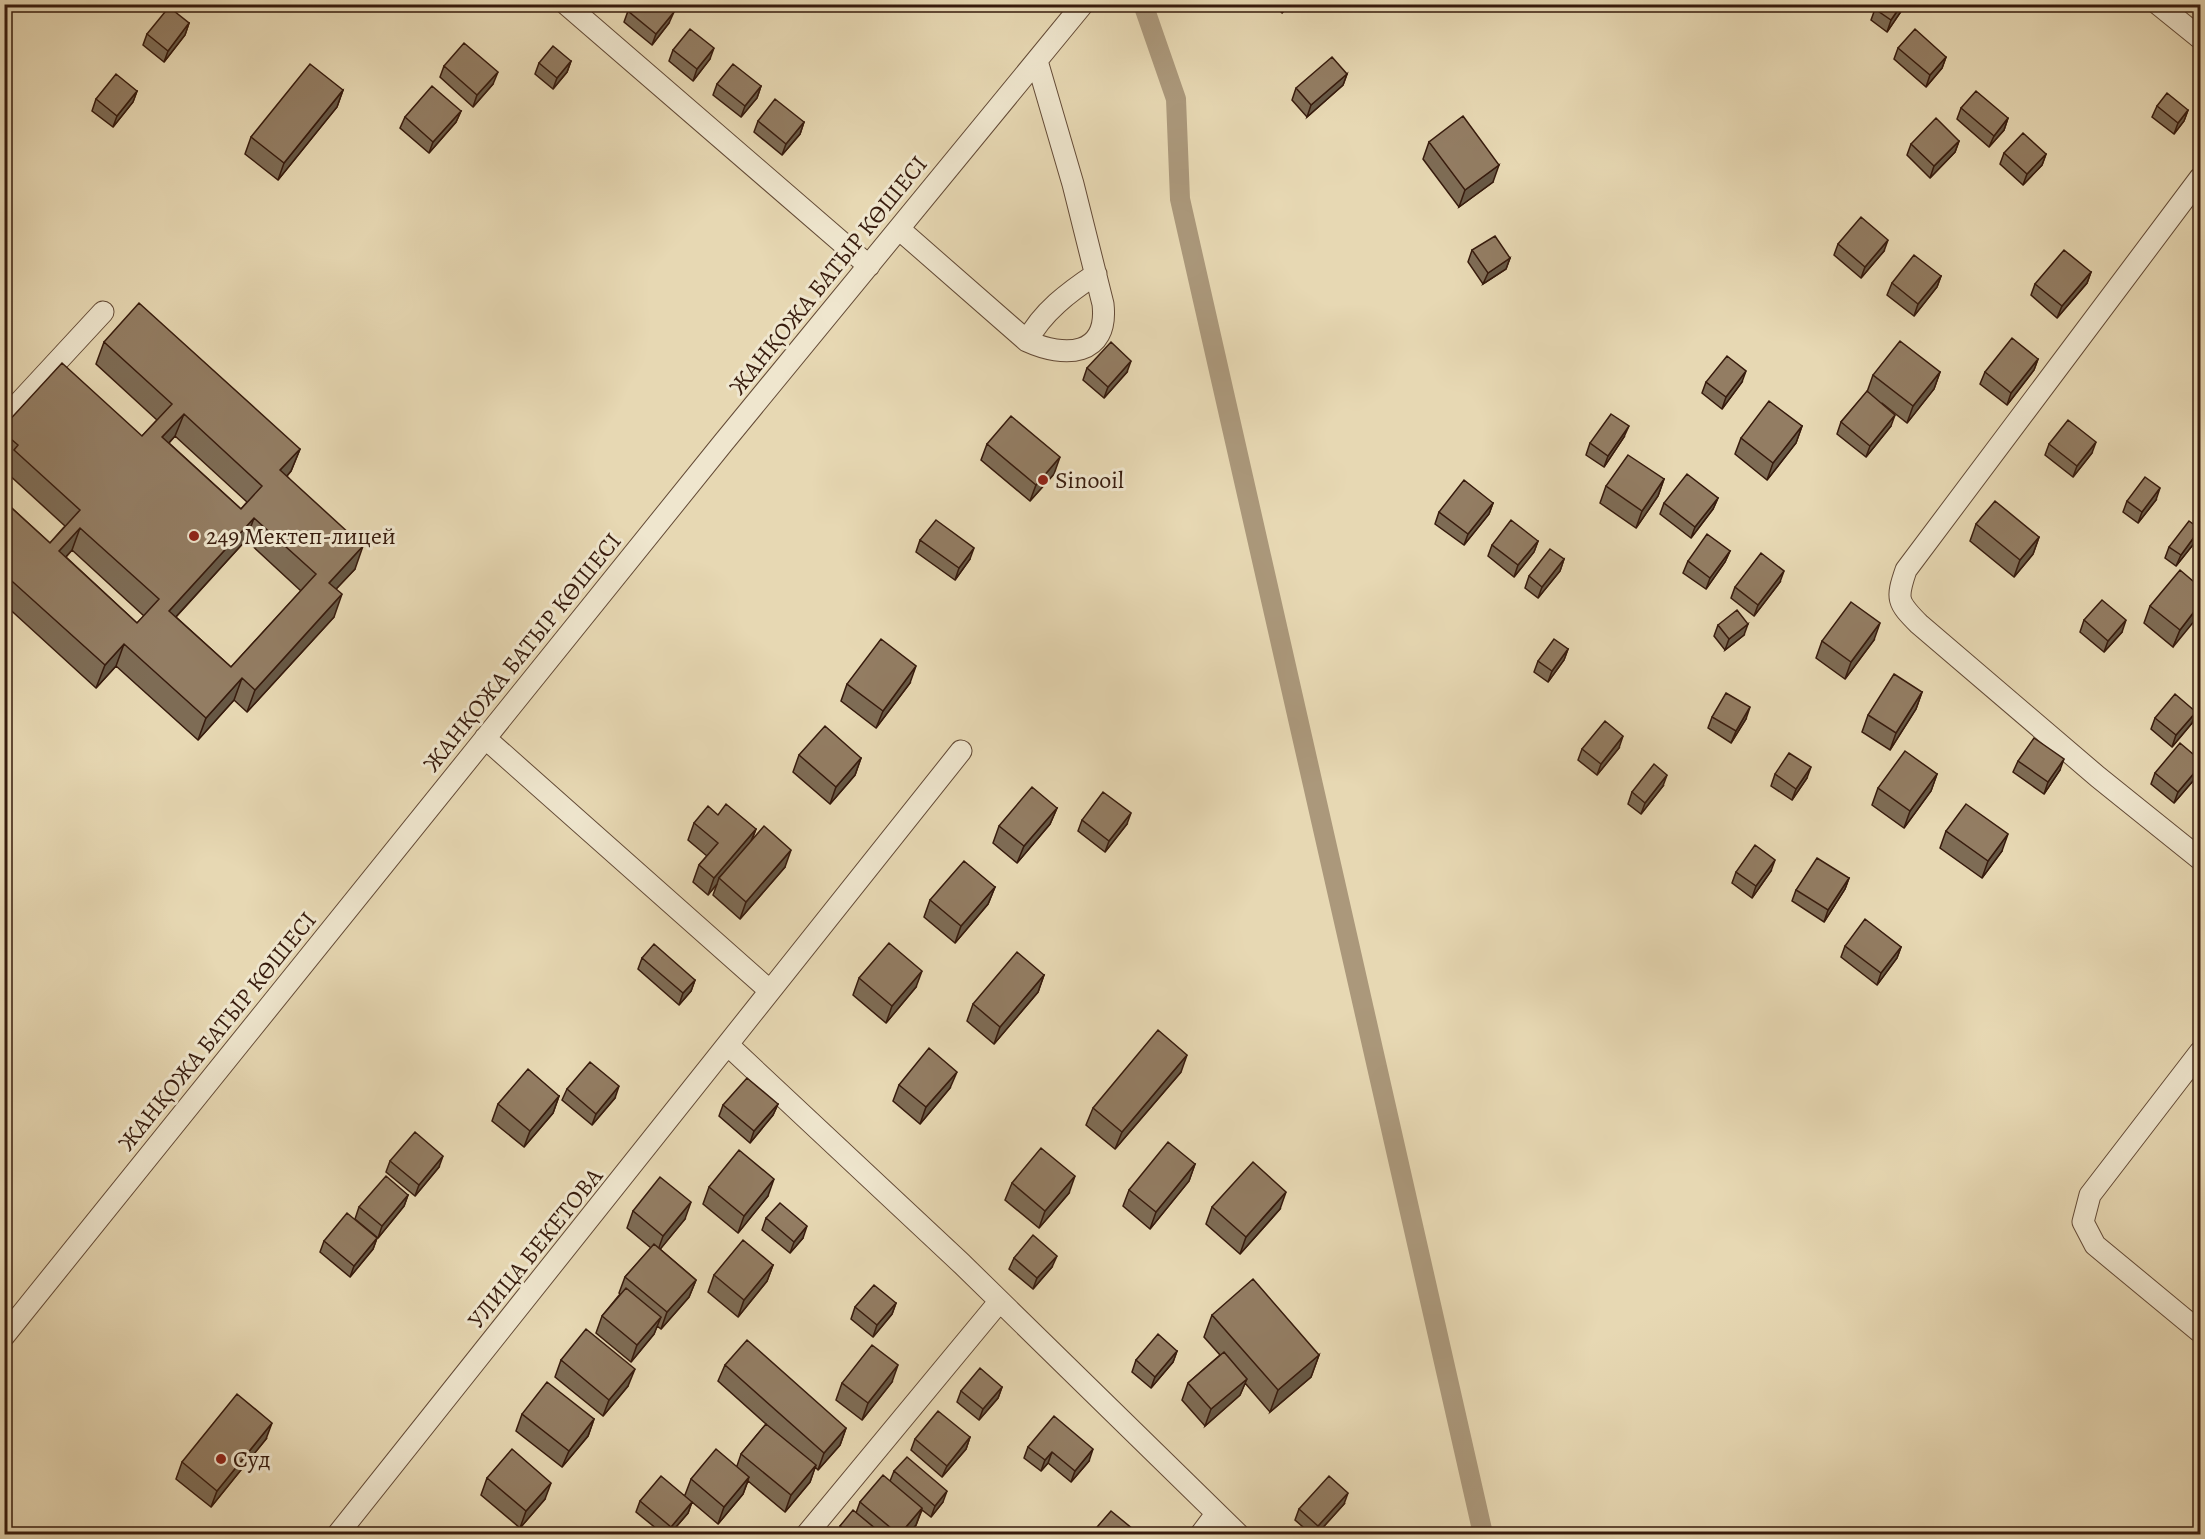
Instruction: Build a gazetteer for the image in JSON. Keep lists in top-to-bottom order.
{
  "streets": {
    "street": ["ЖАНҚОЖА БАТЫР КӨШЕСІ", "УЛИЦА БЕКЕТОВА"]
  },
  "places": ["Sinooil", "249 Мектеп-лицей", "Суд"]
}
